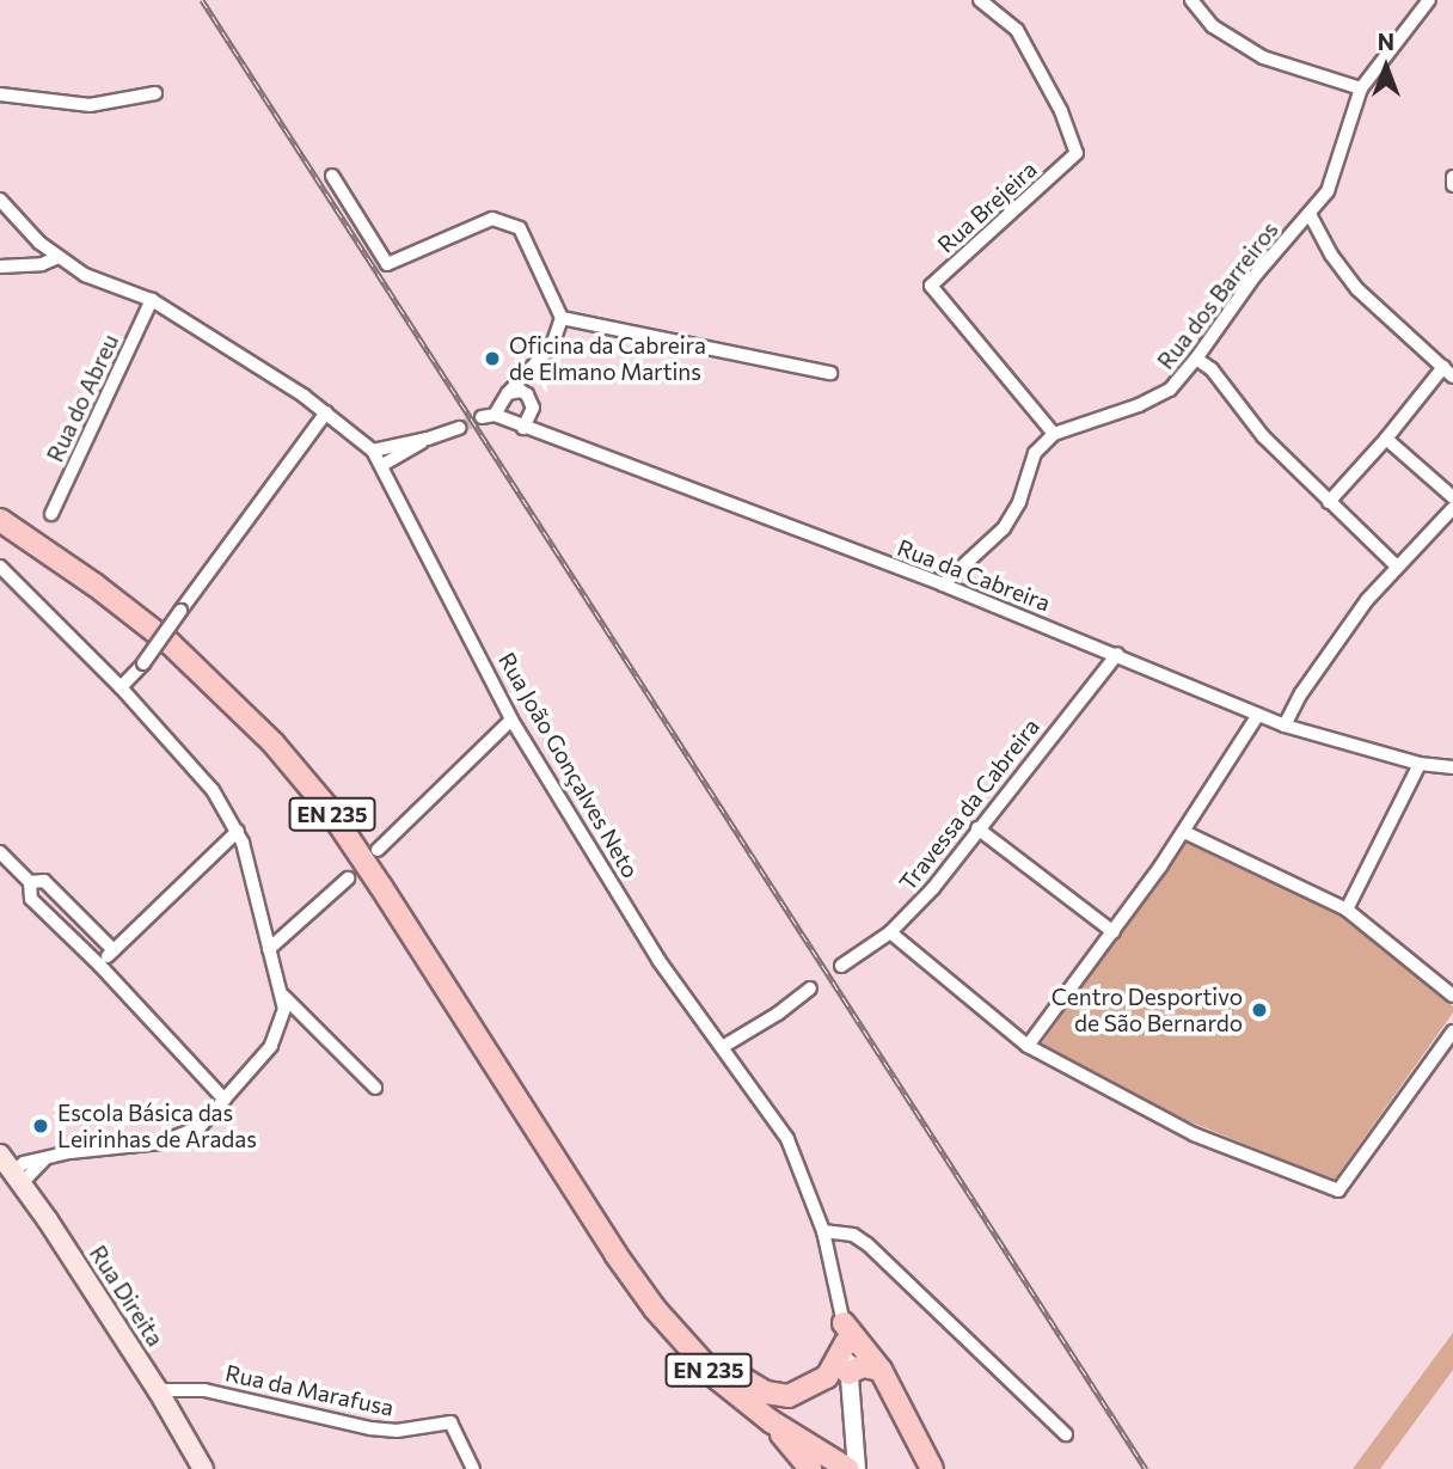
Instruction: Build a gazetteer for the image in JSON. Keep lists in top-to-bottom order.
{
  "streets": {
    "main road": ["EN 235", "Rua Direita"],
    "street": [
      "Rua Brejeira",
      "Rua dos Barreiros",
      "Rua do Abreu",
      "Rua da Cabreira",
      "Rua João Gonçalves Neto",
      "Travessa da Cabreira",
      "Rua da Marafusa"
    ]
  },
  "crossings": [
    ["Rua Brejeira", "Rua dos Barreiros"],
    ["Rua do Abreu", "Rua João Gonçalves Neto"],
    ["Rua da Cabreira", "Travessa da Cabreira"],
    ["Rua Direita", "Rua da Marafusa"]
  ],
  "places": ["Oficina da Cabreira de Elmano Martins", "Centro Desportivo de São Bernardo", "Escola Básica das Leirinhas de Aradas"],
  "north": "top"
}
